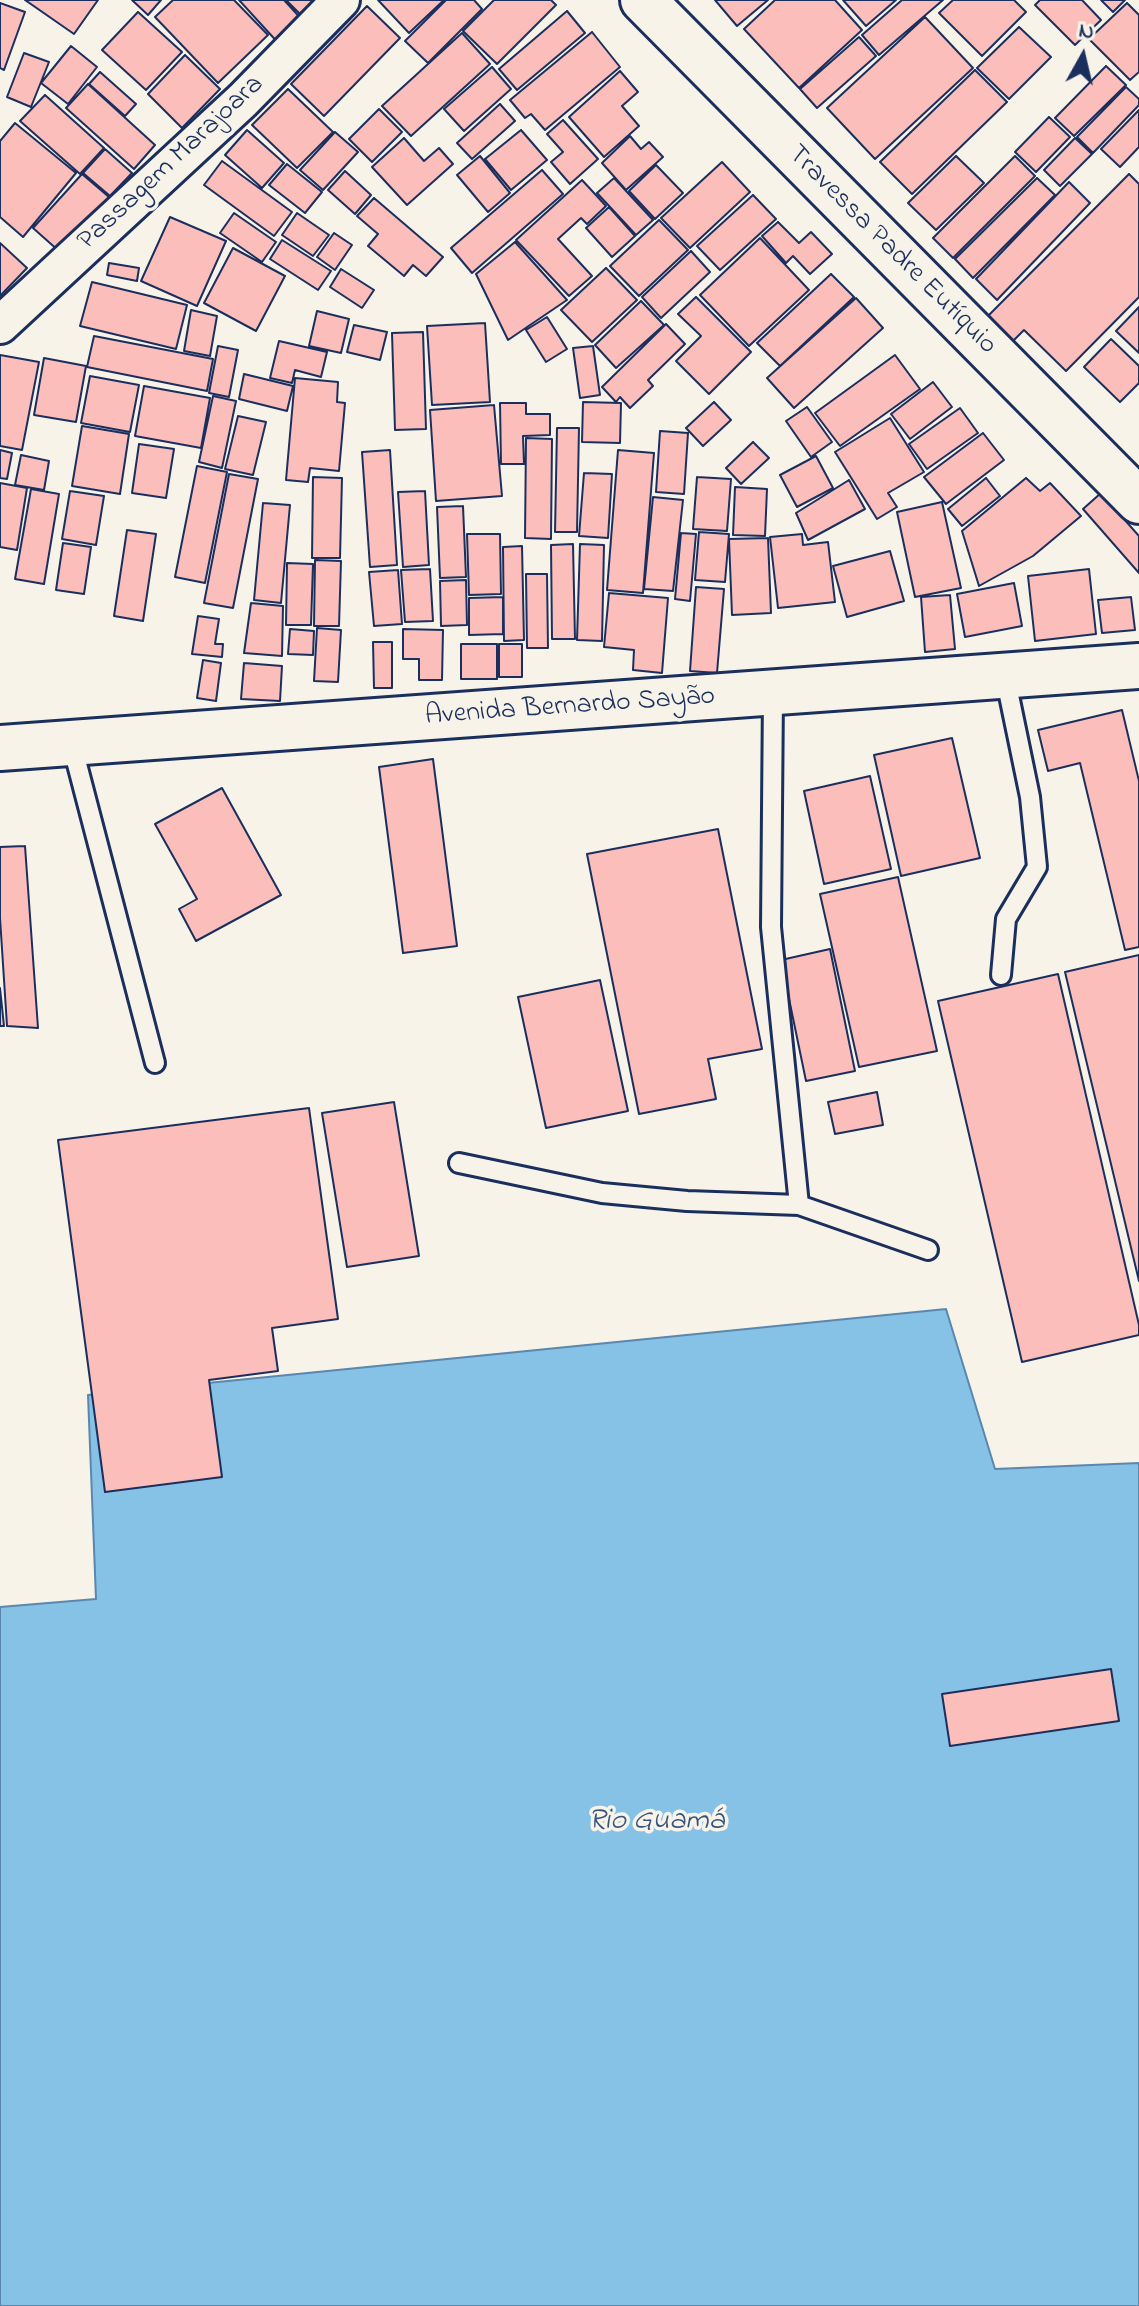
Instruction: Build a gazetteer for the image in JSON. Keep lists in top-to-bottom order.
{
  "streets": {
    "main road": ["Travessa Padre Eutíquio", "Avenida Bernardo Sayão"],
    "street": ["Passagem Marajoara"]
  },
  "water": ["Rio Guamá"],
  "north": "top"
}
